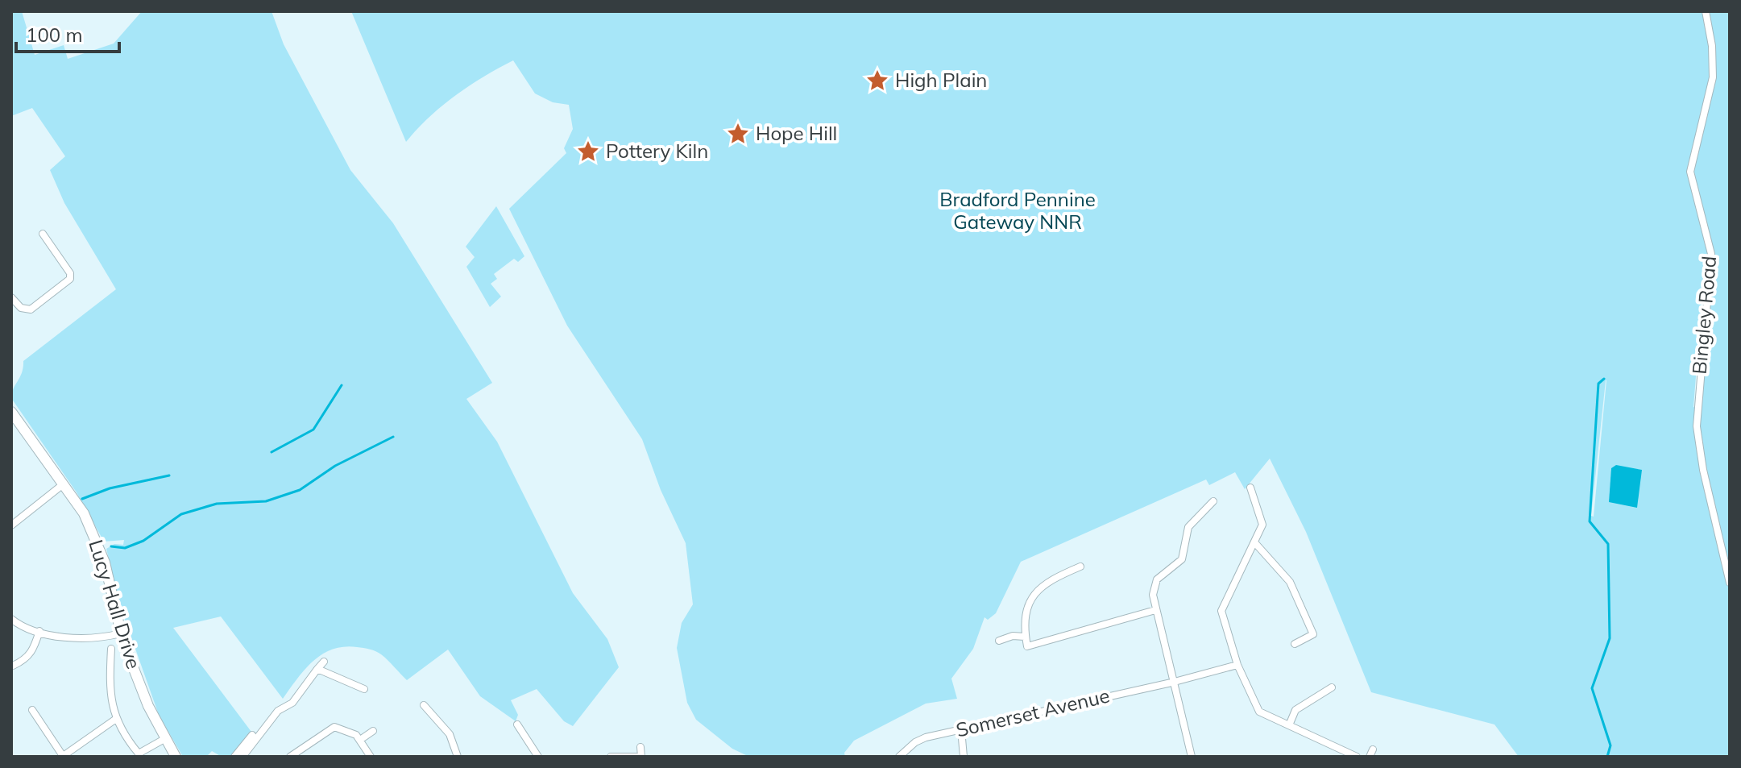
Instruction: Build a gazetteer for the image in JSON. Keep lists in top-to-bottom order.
{
  "streets": {
    "street": ["Bingley Road", "Lucy Hall Drive", "Somerset Avenue"]
  },
  "parks": ["Bradford Pennine Gateway NNR"],
  "places": {
    "place": ["High Plain", "Hope Hill", "Pottery Kiln"]
  },
  "scale_bar": "100 m"
}
